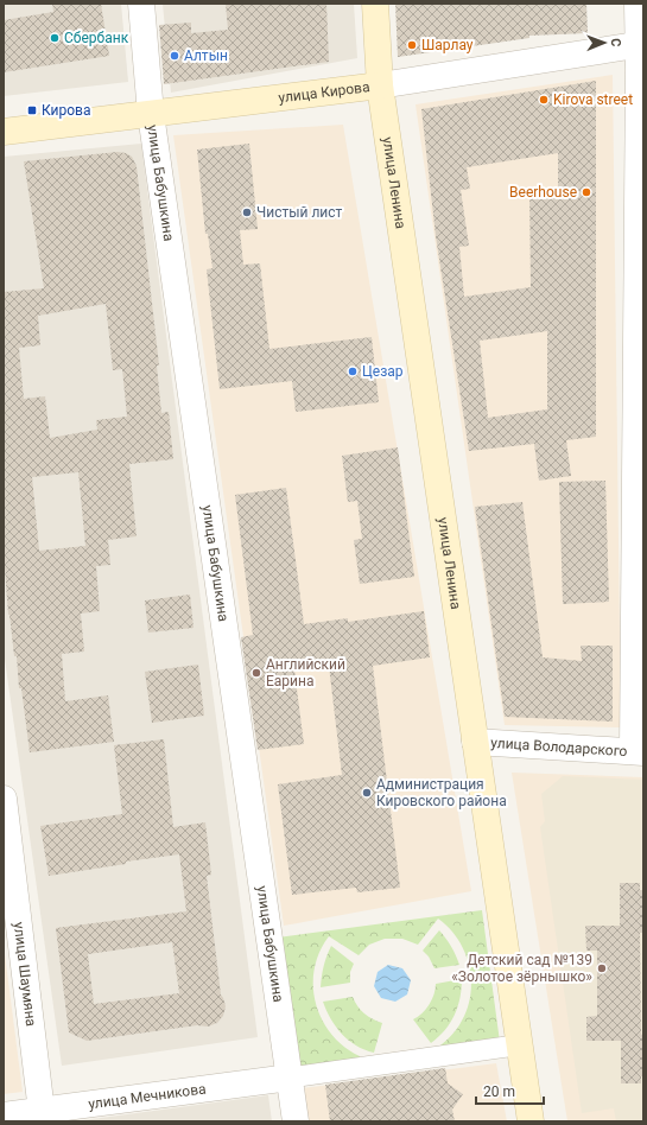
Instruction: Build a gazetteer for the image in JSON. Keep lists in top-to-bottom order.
{
  "streets": {
    "main road": ["улица Кирова", "улица Ленина"],
    "street": [
      "улица Бабушкина",
      "улица Володарского",
      "улица Шаумяна",
      "улица Мечникова"
    ]
  },
  "crossings": [
    ["улица Кирова", "улица Бабушкина"],
    ["улица Кирова", "улица Ленина"],
    ["улица Бабушкина", "улица Мечникова"],
    ["улица Ленина", "улица Володарского"],
    ["улица Шаумяна", "улица Мечникова"]
  ],
  "places": {
    "other": [
      "Сбербанк",
      "Шарлау",
      "Алтын",
      "Kirova street",
      "Beerhouse",
      "Чистый лист",
      "Цезар",
      "Английский Еарина",
      "Администрация Кировского района",
      "Детский сад №139 «Золотое зёрнышко»"
    ],
    "transit": ["Кирова"]
  },
  "scale_bar": "20 m",
  "north": "right"
}
